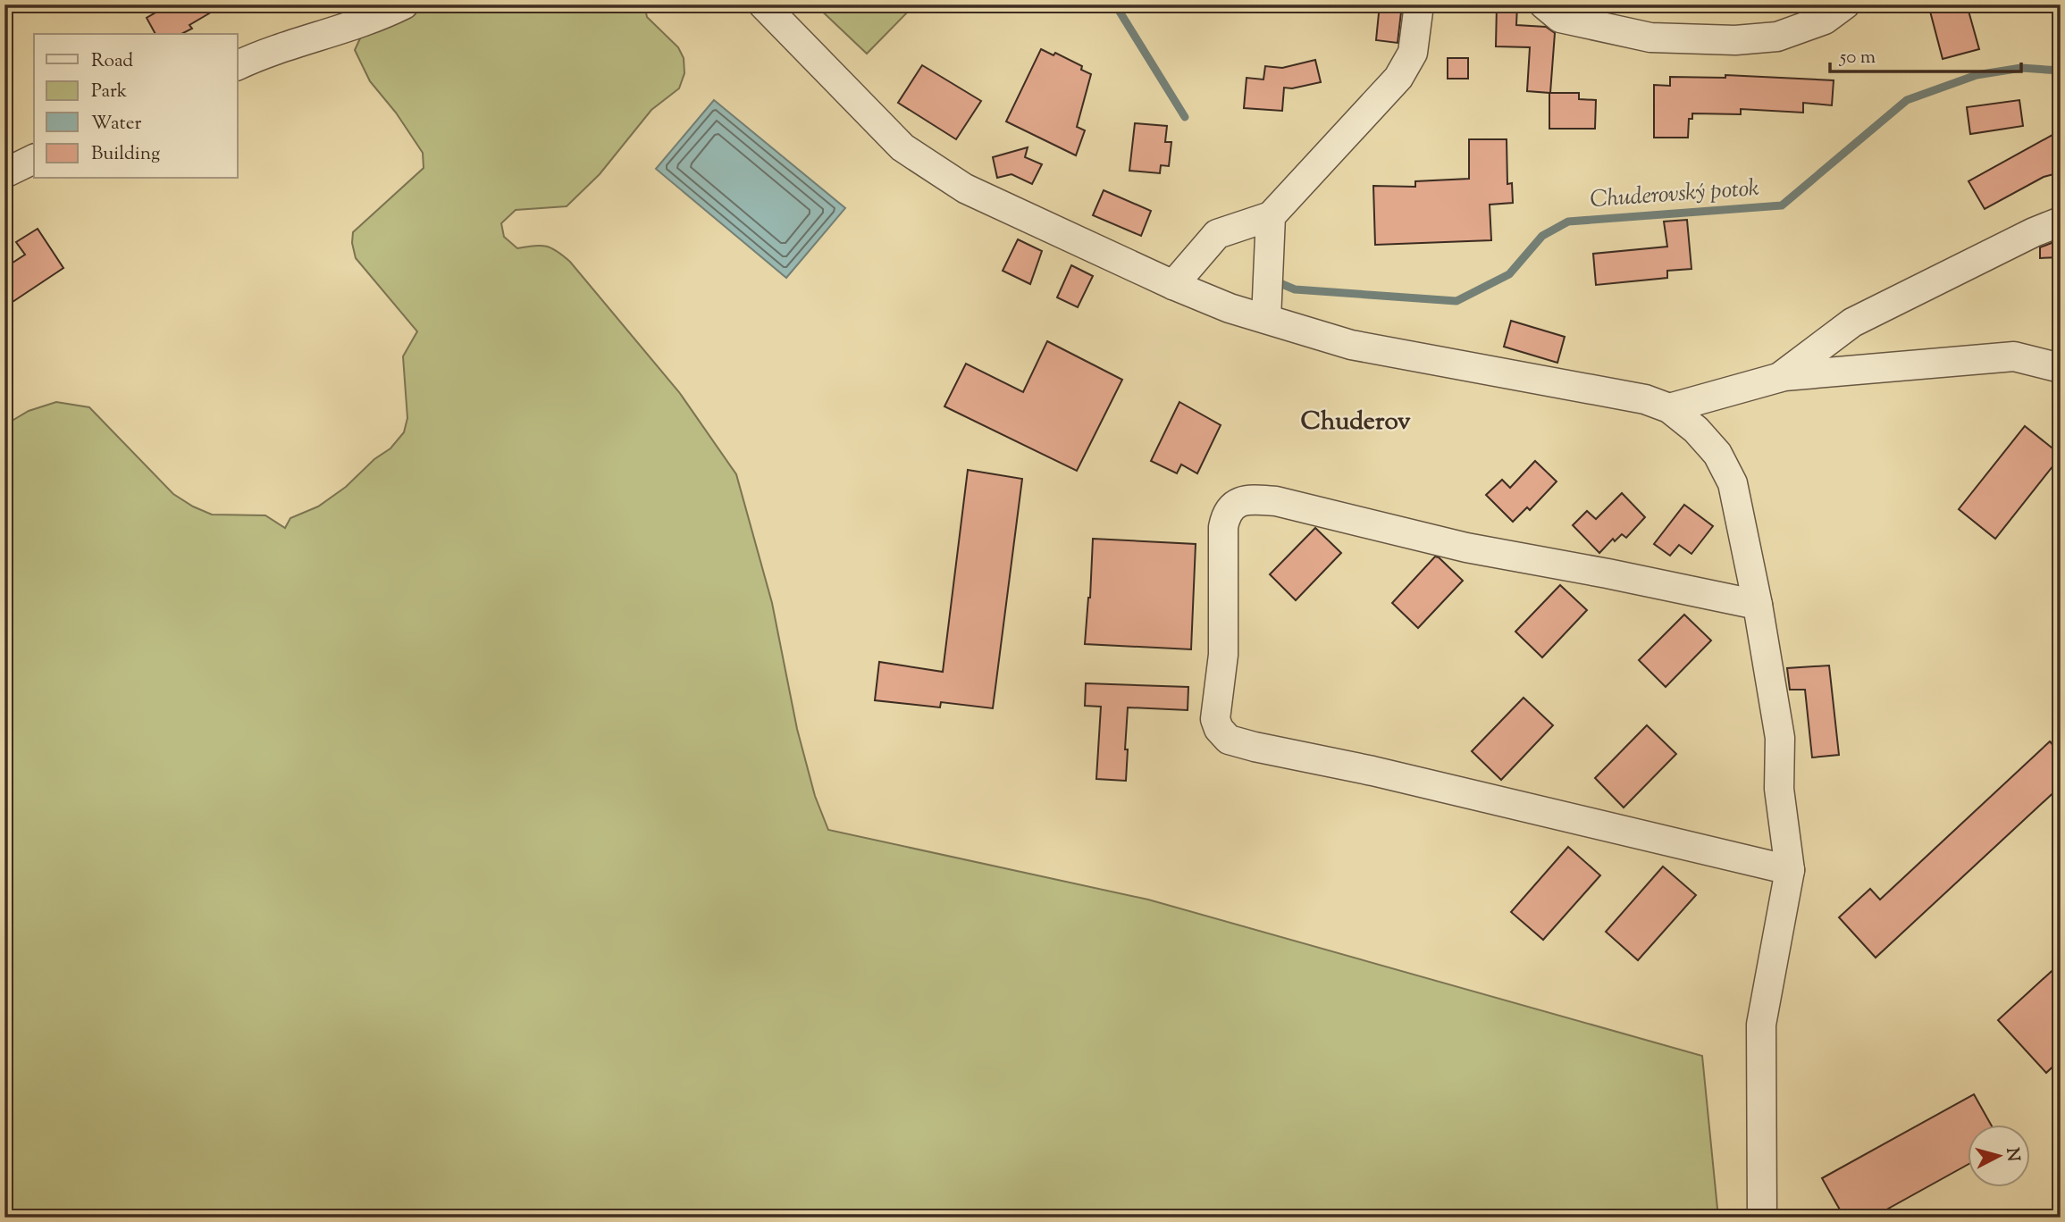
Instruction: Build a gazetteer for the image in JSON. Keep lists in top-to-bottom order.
{
  "districts": ["Chuderov"],
  "water": ["Chuderovský potok"],
  "legend": [
    "Road",
    "Park",
    "Water",
    "Building"
  ],
  "scale_bar": "50 m",
  "north": "right"
}
